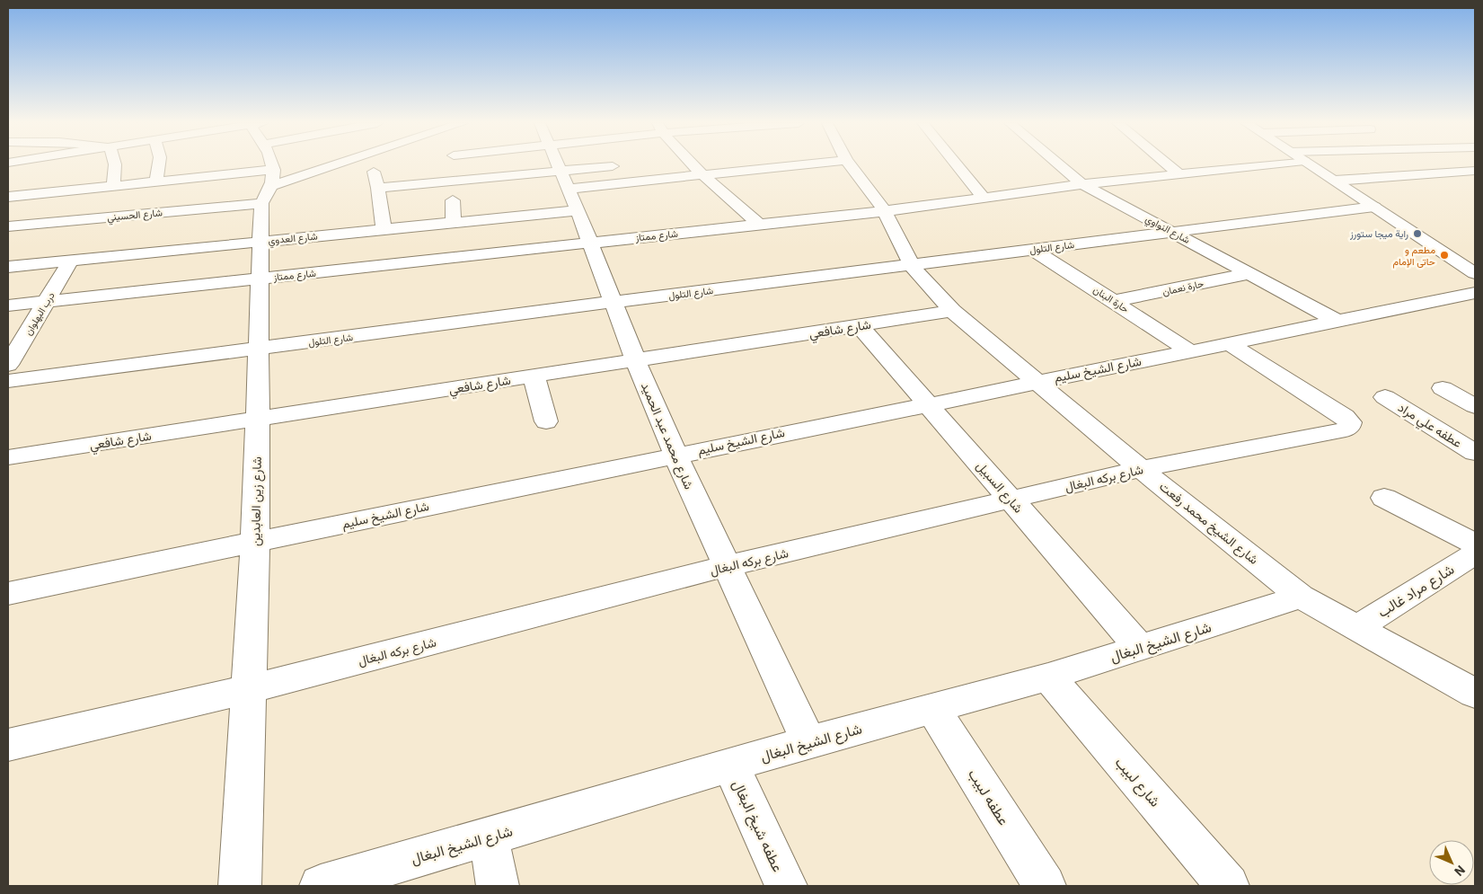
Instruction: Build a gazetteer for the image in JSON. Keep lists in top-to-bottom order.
{
  "streets": {
    "street": [
      "شارع الحسيني",
      "شارع النواوي",
      "شارع ممتاز",
      "شارع العدوي",
      "شارع التلول",
      "حارة نعمان",
      "حارة البنان",
      "درب البهلوان",
      "شارع شافعي",
      "شارع الشيخ سليم",
      "عطفه علي مراد",
      "شارع محمد عبد الحميد",
      "شارع بركه البغال",
      "شارع السبيل",
      "شارع زين العابدين",
      "شارع الشيخ محمد رفعت",
      "شارع مراد غالب",
      "شارع الشيخ البغال",
      "شارع لبيب",
      "عطفه لبيب",
      "عطفه شيخ البغال"
    ]
  },
  "crossings": [
    ["شارع الحسيني", "شارع زين العابدين"],
    ["شارع النواوي", "شارع ممتاز"],
    ["شارع النواوي", "شارع التلول"],
    ["شارع النواوي", "حارة نعمان"],
    ["شارع النواوي", "شارع الشيخ سليم"],
    ["شارع ممتاز", "درب البهلوان"],
    ["شارع ممتاز", "شارع محمد عبد الحميد"],
    ["شارع ممتاز", "شارع زين العابدين"],
    ["شارع ممتاز", "شارع الشيخ محمد رفعت"],
    ["شارع العدوي", "درب البهلوان"],
    ["شارع العدوي", "شارع محمد عبد الحميد"],
    ["شارع العدوي", "شارع زين العابدين"],
    ["شارع التلول", "حارة البنان"],
    ["شارع التلول", "شارع محمد عبد الحميد"],
    ["شارع التلول", "شارع زين العابدين"],
    ["شارع التلول", "شارع الشيخ محمد رفعت"],
    ["حارة نعمان", "حارة البنان"],
    ["حارة البنان", "شارع الشيخ سليم"],
    ["شارع شافعي", "شارع محمد عبد الحميد"],
    ["شارع شافعي", "شارع السبيل"],
    ["شارع شافعي", "شارع زين العابدين"],
    ["شارع شافعي", "شارع الشيخ محمد رفعت"],
    ["شارع الشيخ سليم", "شارع محمد عبد الحميد"],
    ["شارع الشيخ سليم", "شارع بركه البغال"],
    ["شارع الشيخ سليم", "شارع السبيل"],
    ["شارع الشيخ سليم", "شارع زين العابدين"],
    ["شارع الشيخ سليم", "شارع الشيخ محمد رفعت"],
    ["شارع محمد عبد الحميد", "شارع بركه البغال"],
    ["شارع محمد عبد الحميد", "شارع الشيخ البغال"],
    ["شارع بركه البغال", "شارع السبيل"],
    ["شارع بركه البغال", "شارع زين العابدين"],
    ["شارع بركه البغال", "شارع الشيخ محمد رفعت"],
    ["شارع السبيل", "شارع الشيخ البغال"],
    ["شارع الشيخ محمد رفعت", "شارع مراد غالب"],
    ["شارع الشيخ محمد رفعت", "شارع الشيخ البغال"],
    ["شارع الشيخ البغال", "شارع لبيب"],
    ["شارع الشيخ البغال", "عطفه لبيب"],
    ["شارع الشيخ البغال", "عطفه شيخ البغال"]
  ],
  "places": ["راية ميجا ستورز", "مطعم و حاتى الإمام"],
  "north": "bottom right"
}
